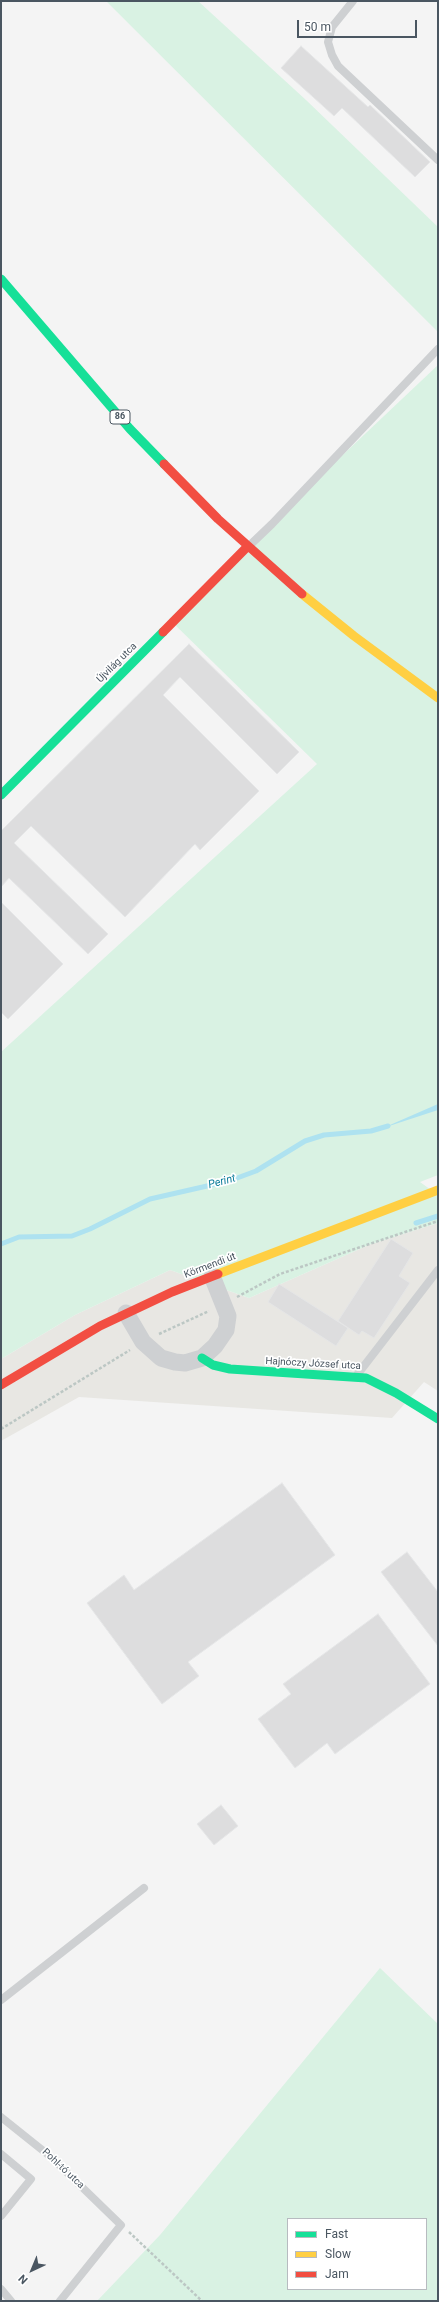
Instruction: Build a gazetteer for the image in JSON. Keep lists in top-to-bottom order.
{
  "streets": {
    "street": [
      "86",
      "Újvilág utca",
      "Körmendi út",
      "Hajnóczy József utca"
    ],
    "lane": ["Pohl-tó utca"]
  },
  "crossings": [
    ["86", "Újvilág utca"]
  ],
  "water": ["Perint"],
  "legend": ["Fast", "Slow", "Jam"],
  "scale_bar": "50 m",
  "north": "bottom left"
}
